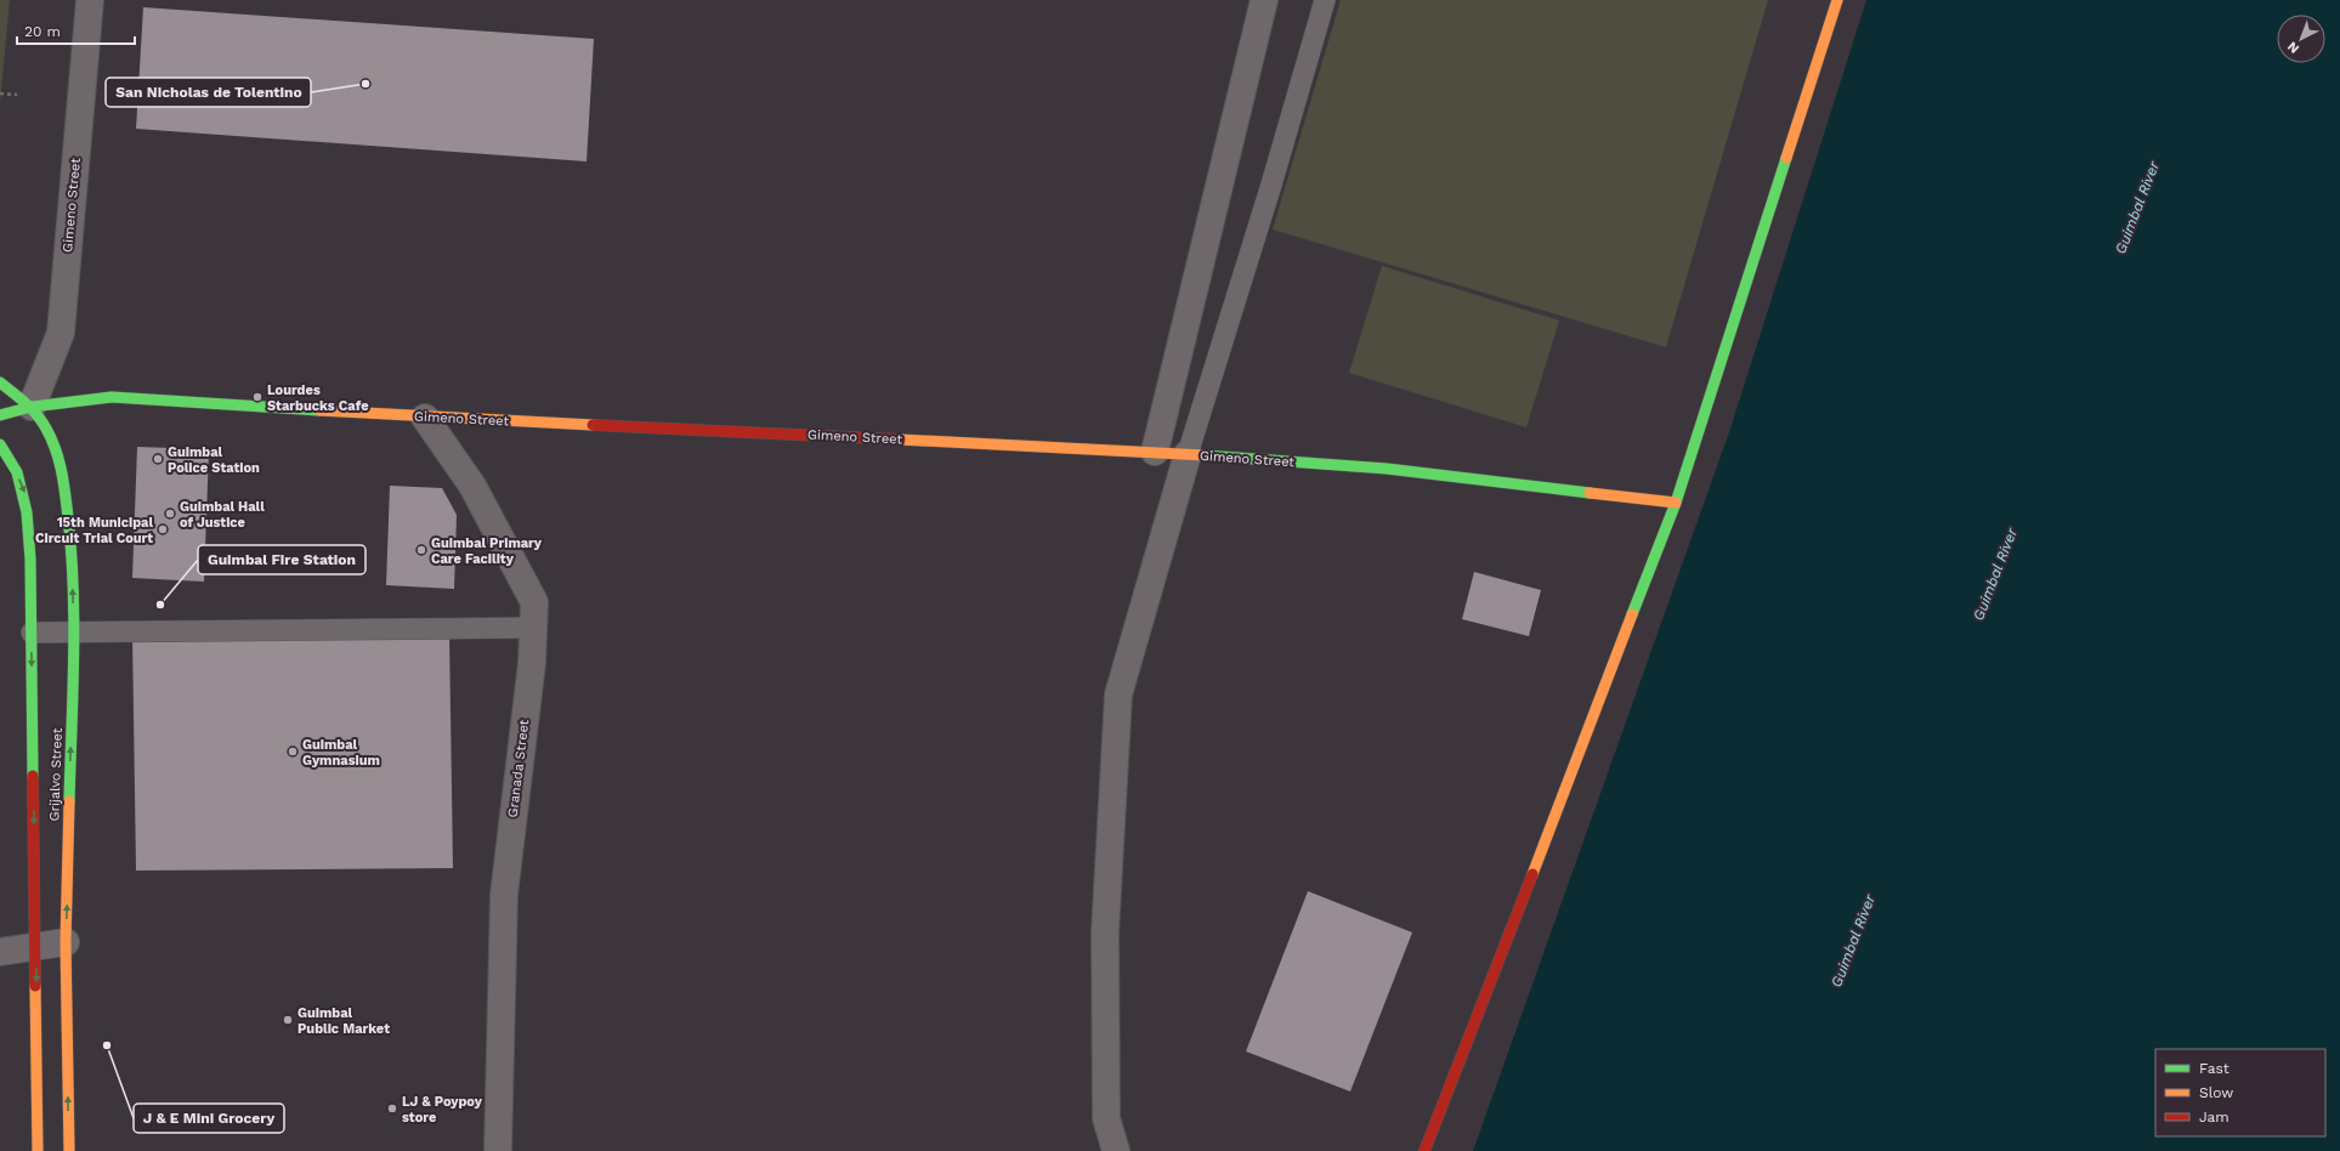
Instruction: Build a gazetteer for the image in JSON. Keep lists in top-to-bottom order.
{
  "streets": {
    "street": ["Gimeno Street", "Granada Street", "Grijalvo Street"]
  },
  "crossings": [
    ["Gimeno Street", "Granada Street"],
    ["Gimeno Street", "Grijalvo Street"]
  ],
  "water": ["Guimbal River"],
  "places": [
    "San Nicholas de Tolentino",
    "Lourdes Starbucks Cafe",
    "Guimbal Police Station",
    "Guimbal Hall of Justice",
    "15th Municipal Circuit Trial Court",
    "Guimbal Primary Care Facility",
    "Guimbal Fire Station",
    "Guimbal Gymnasium",
    "Guimbal Public Market",
    "J & E Mini Grocery",
    "LJ & Poypoy store"
  ],
  "legend": ["Fast", "Slow", "Jam"],
  "scale_bar": "20 m",
  "north": "bottom left"
}
